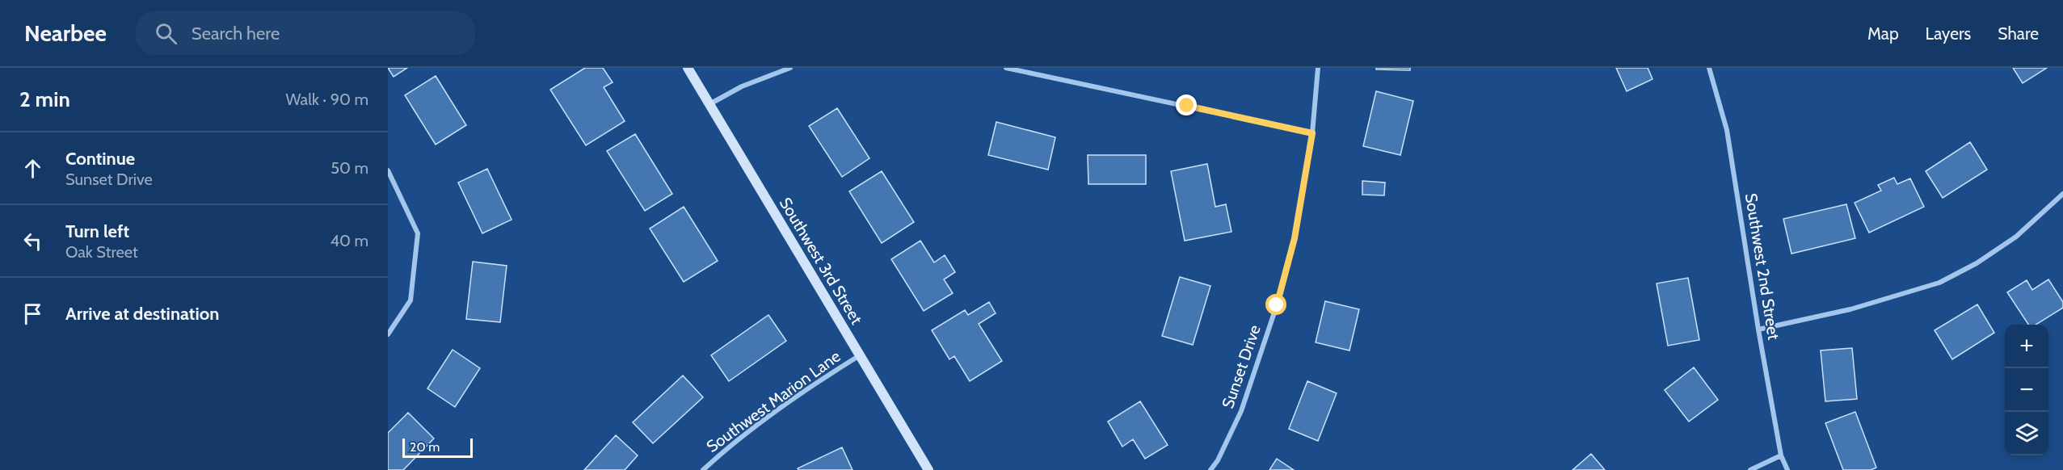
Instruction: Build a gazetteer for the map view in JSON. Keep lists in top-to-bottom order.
{
  "streets": {
    "main road": ["Southwest 3rd Street"],
    "street": ["Southwest 2nd Street", "Sunset Drive", "Southwest Marion Lane"]
  },
  "crossings": [
    ["Southwest 3rd Street", "Southwest Marion Lane"]
  ],
  "scale_bar": "20 m",
  "page": {
    "header": "Nearbee",
    "search": "Search here",
    "nav": ["Map", "Layers", "Share"],
    "heading": ["2 min", "Walk · 90 m"],
    "list": [
      ["Continue", "Sunset Drive", "50 m"],
      ["Turn left", "Oak Street", "40 m"],
      "Arrive at destination"
    ],
    "map_buttons": ["+", "−"],
    "scale": "20 m"
  }
}
